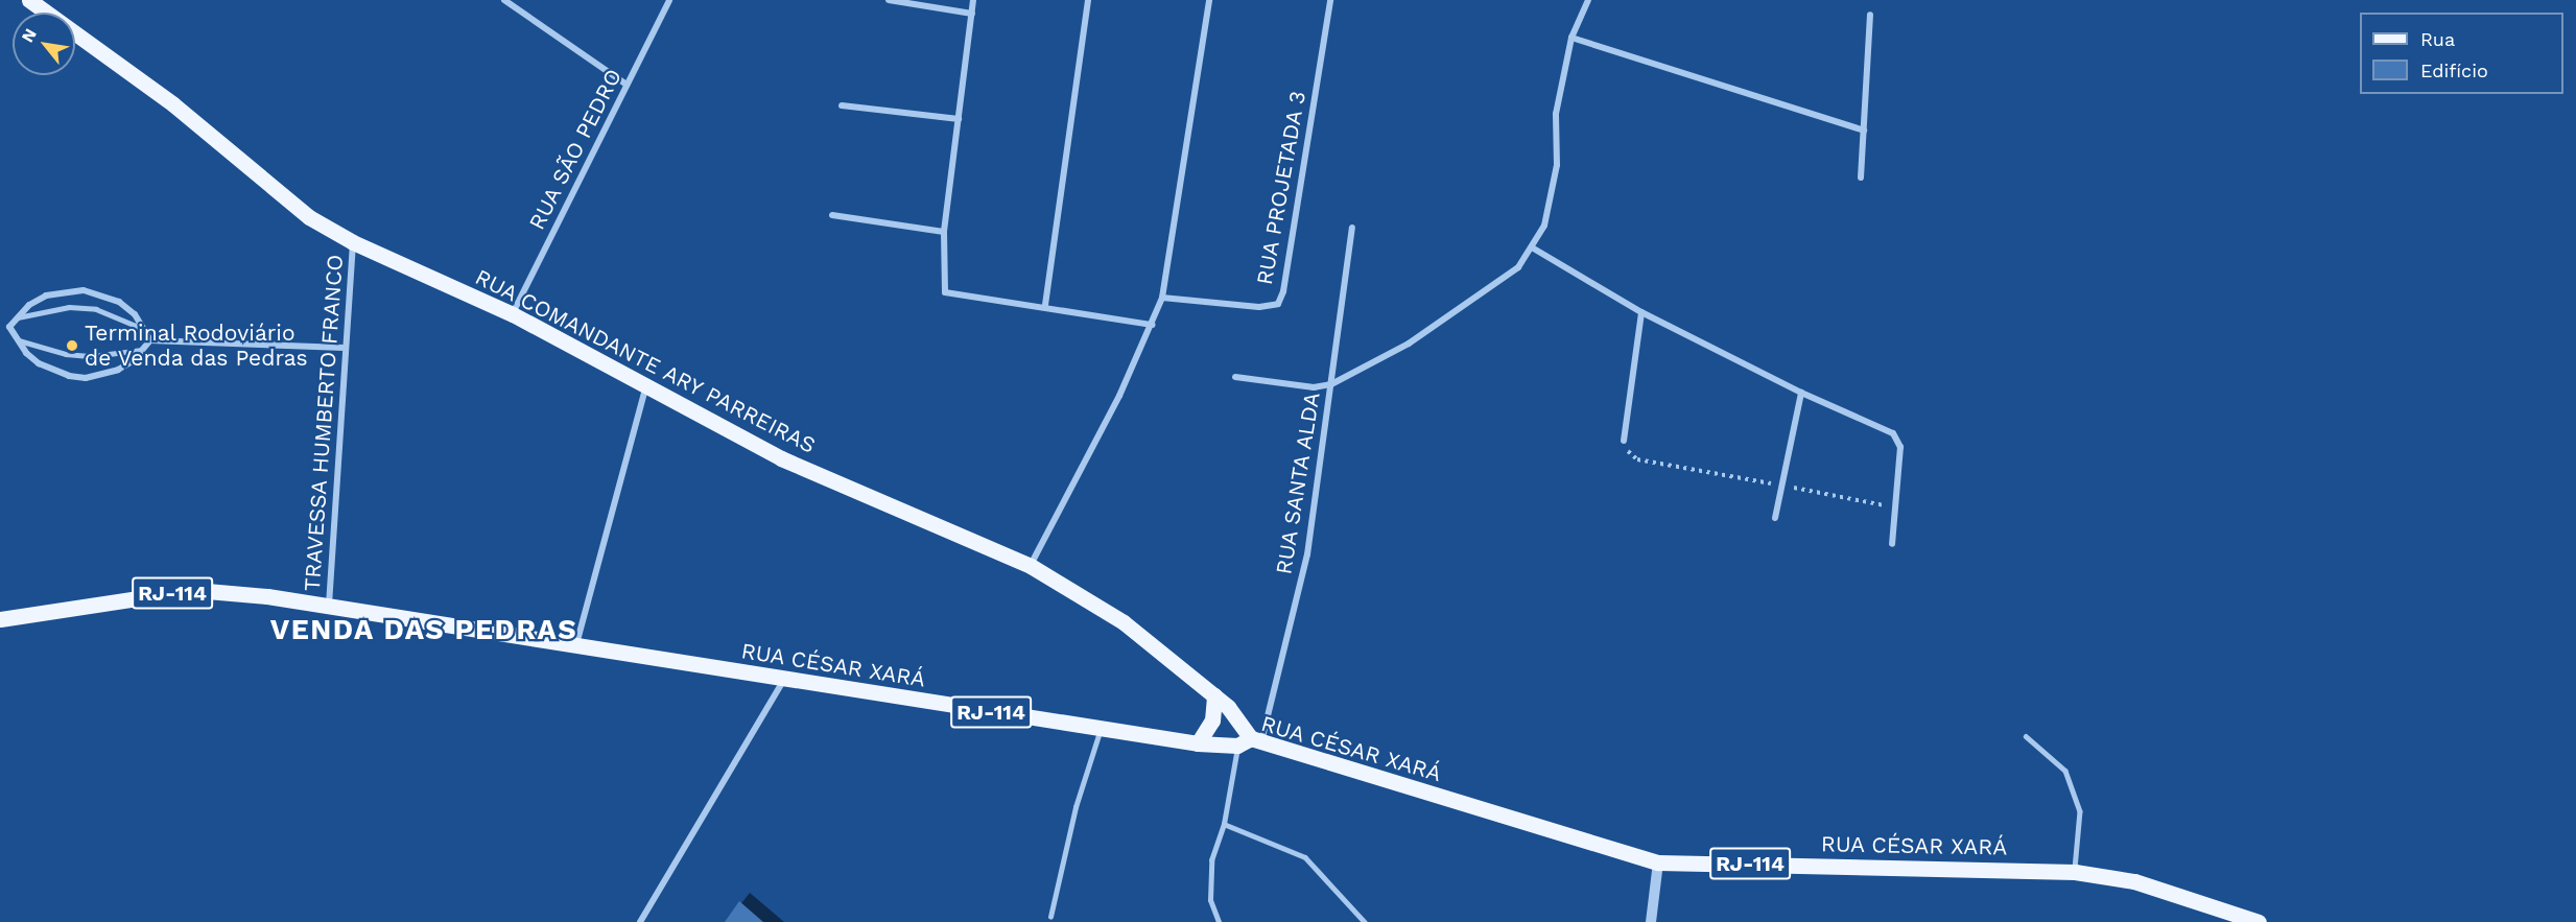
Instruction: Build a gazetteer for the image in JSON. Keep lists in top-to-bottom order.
{
  "streets": {
    "main road": ["RUA COMANDANTE ARY PARREIRAS", "RJ-114", "RUA CÉSAR XARÁ"],
    "street": [
      "RUA SÃO PEDRO",
      "RUA PROJETADA 3",
      "TRAVESSA HUMBERTO FRANCO",
      "RUA SANTA ALDA"
    ]
  },
  "crossings": [
    ["RUA SÃO PEDRO", "RUA COMANDANTE ARY PARREIRAS"],
    ["RUA COMANDANTE ARY PARREIRAS", "TRAVESSA HUMBERTO FRANCO"],
    ["RUA COMANDANTE ARY PARREIRAS", "RUA SANTA ALDA"],
    ["RUA COMANDANTE ARY PARREIRAS", "RUA CÉSAR XARÁ"],
    ["TRAVESSA HUMBERTO FRANCO", "RUA CÉSAR XARÁ"],
    ["RUA SANTA ALDA", "RUA CÉSAR XARÁ"]
  ],
  "districts": ["VENDA DAS PEDRAS"],
  "places": ["Terminal Rodoviário de Venda das Pedras"],
  "legend": ["Rua", "Edifício"],
  "north": "top left"
}
